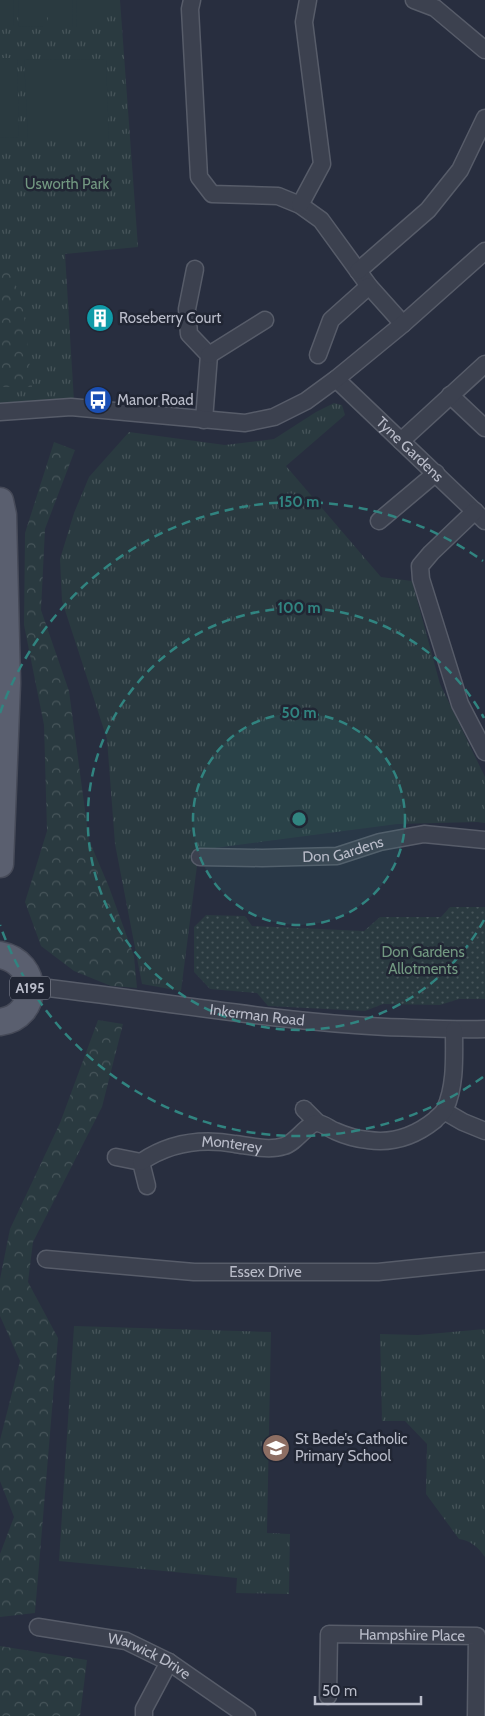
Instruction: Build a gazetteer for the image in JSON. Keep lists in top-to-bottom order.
{
  "streets": {
    "main road": ["A195"],
    "street": [
      "Tyne Gardens",
      "Don Gardens",
      "Inkerman Road",
      "Monterey",
      "Essex Drive",
      "Hampshire Place",
      "Warwick Drive"
    ]
  },
  "crossings": [
    ["A195", "Inkerman Road"]
  ],
  "parks": ["Usworth Park", "Don Gardens Allotments"],
  "places": {
    "building": ["Roseberry Court"],
    "bus stop": ["Manor Road"],
    "school or university": ["St Bede's Catholic Primary School"]
  },
  "scale_bar": "50 m",
  "rings": ["150 m", "100 m", "50 m"]
}
